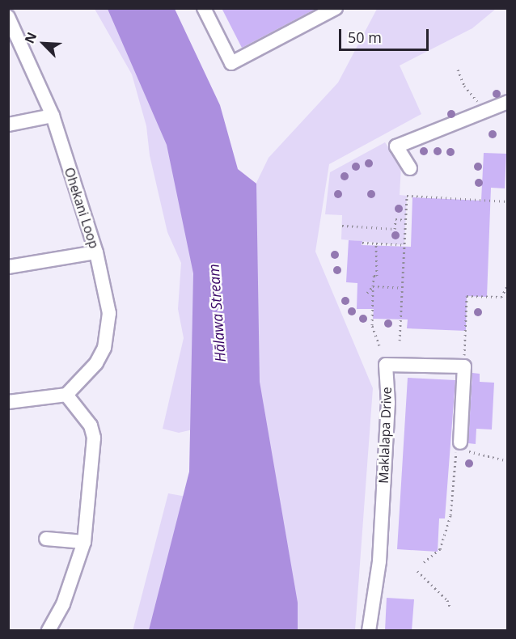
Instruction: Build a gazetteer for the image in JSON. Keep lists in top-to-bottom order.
{
  "streets": {
    "street": ["Ohekani Loop", "Maklalapa Drive"]
  },
  "water": ["Hālawa Stream"],
  "scale_bar": "50 m",
  "north": "top left"
}
